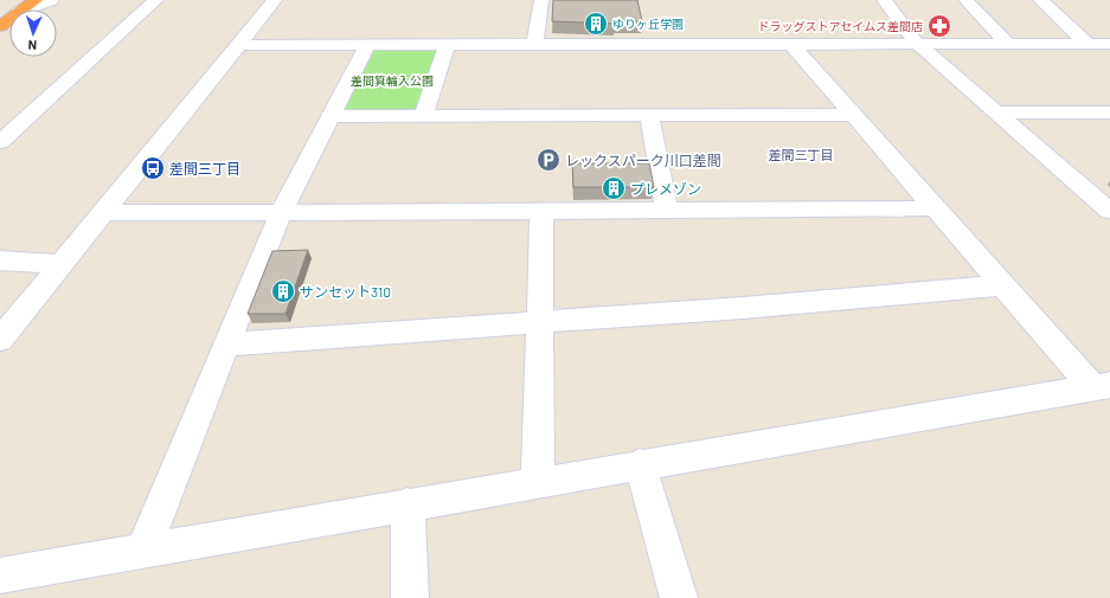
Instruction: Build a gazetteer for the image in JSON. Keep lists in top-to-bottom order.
{
  "districts": ["差間三丁目"],
  "parks": ["差間箕輪入公園"],
  "places": {
    "building": ["ゆりヶ丘学園", "プレメゾン", "サンセット310"],
    "pharmacy": ["ドラッグストアセイムス差間店"],
    "parking": ["レックスパーク川口差間"],
    "bus stop": ["差間三丁目"]
  },
  "north": "bottom"
}
